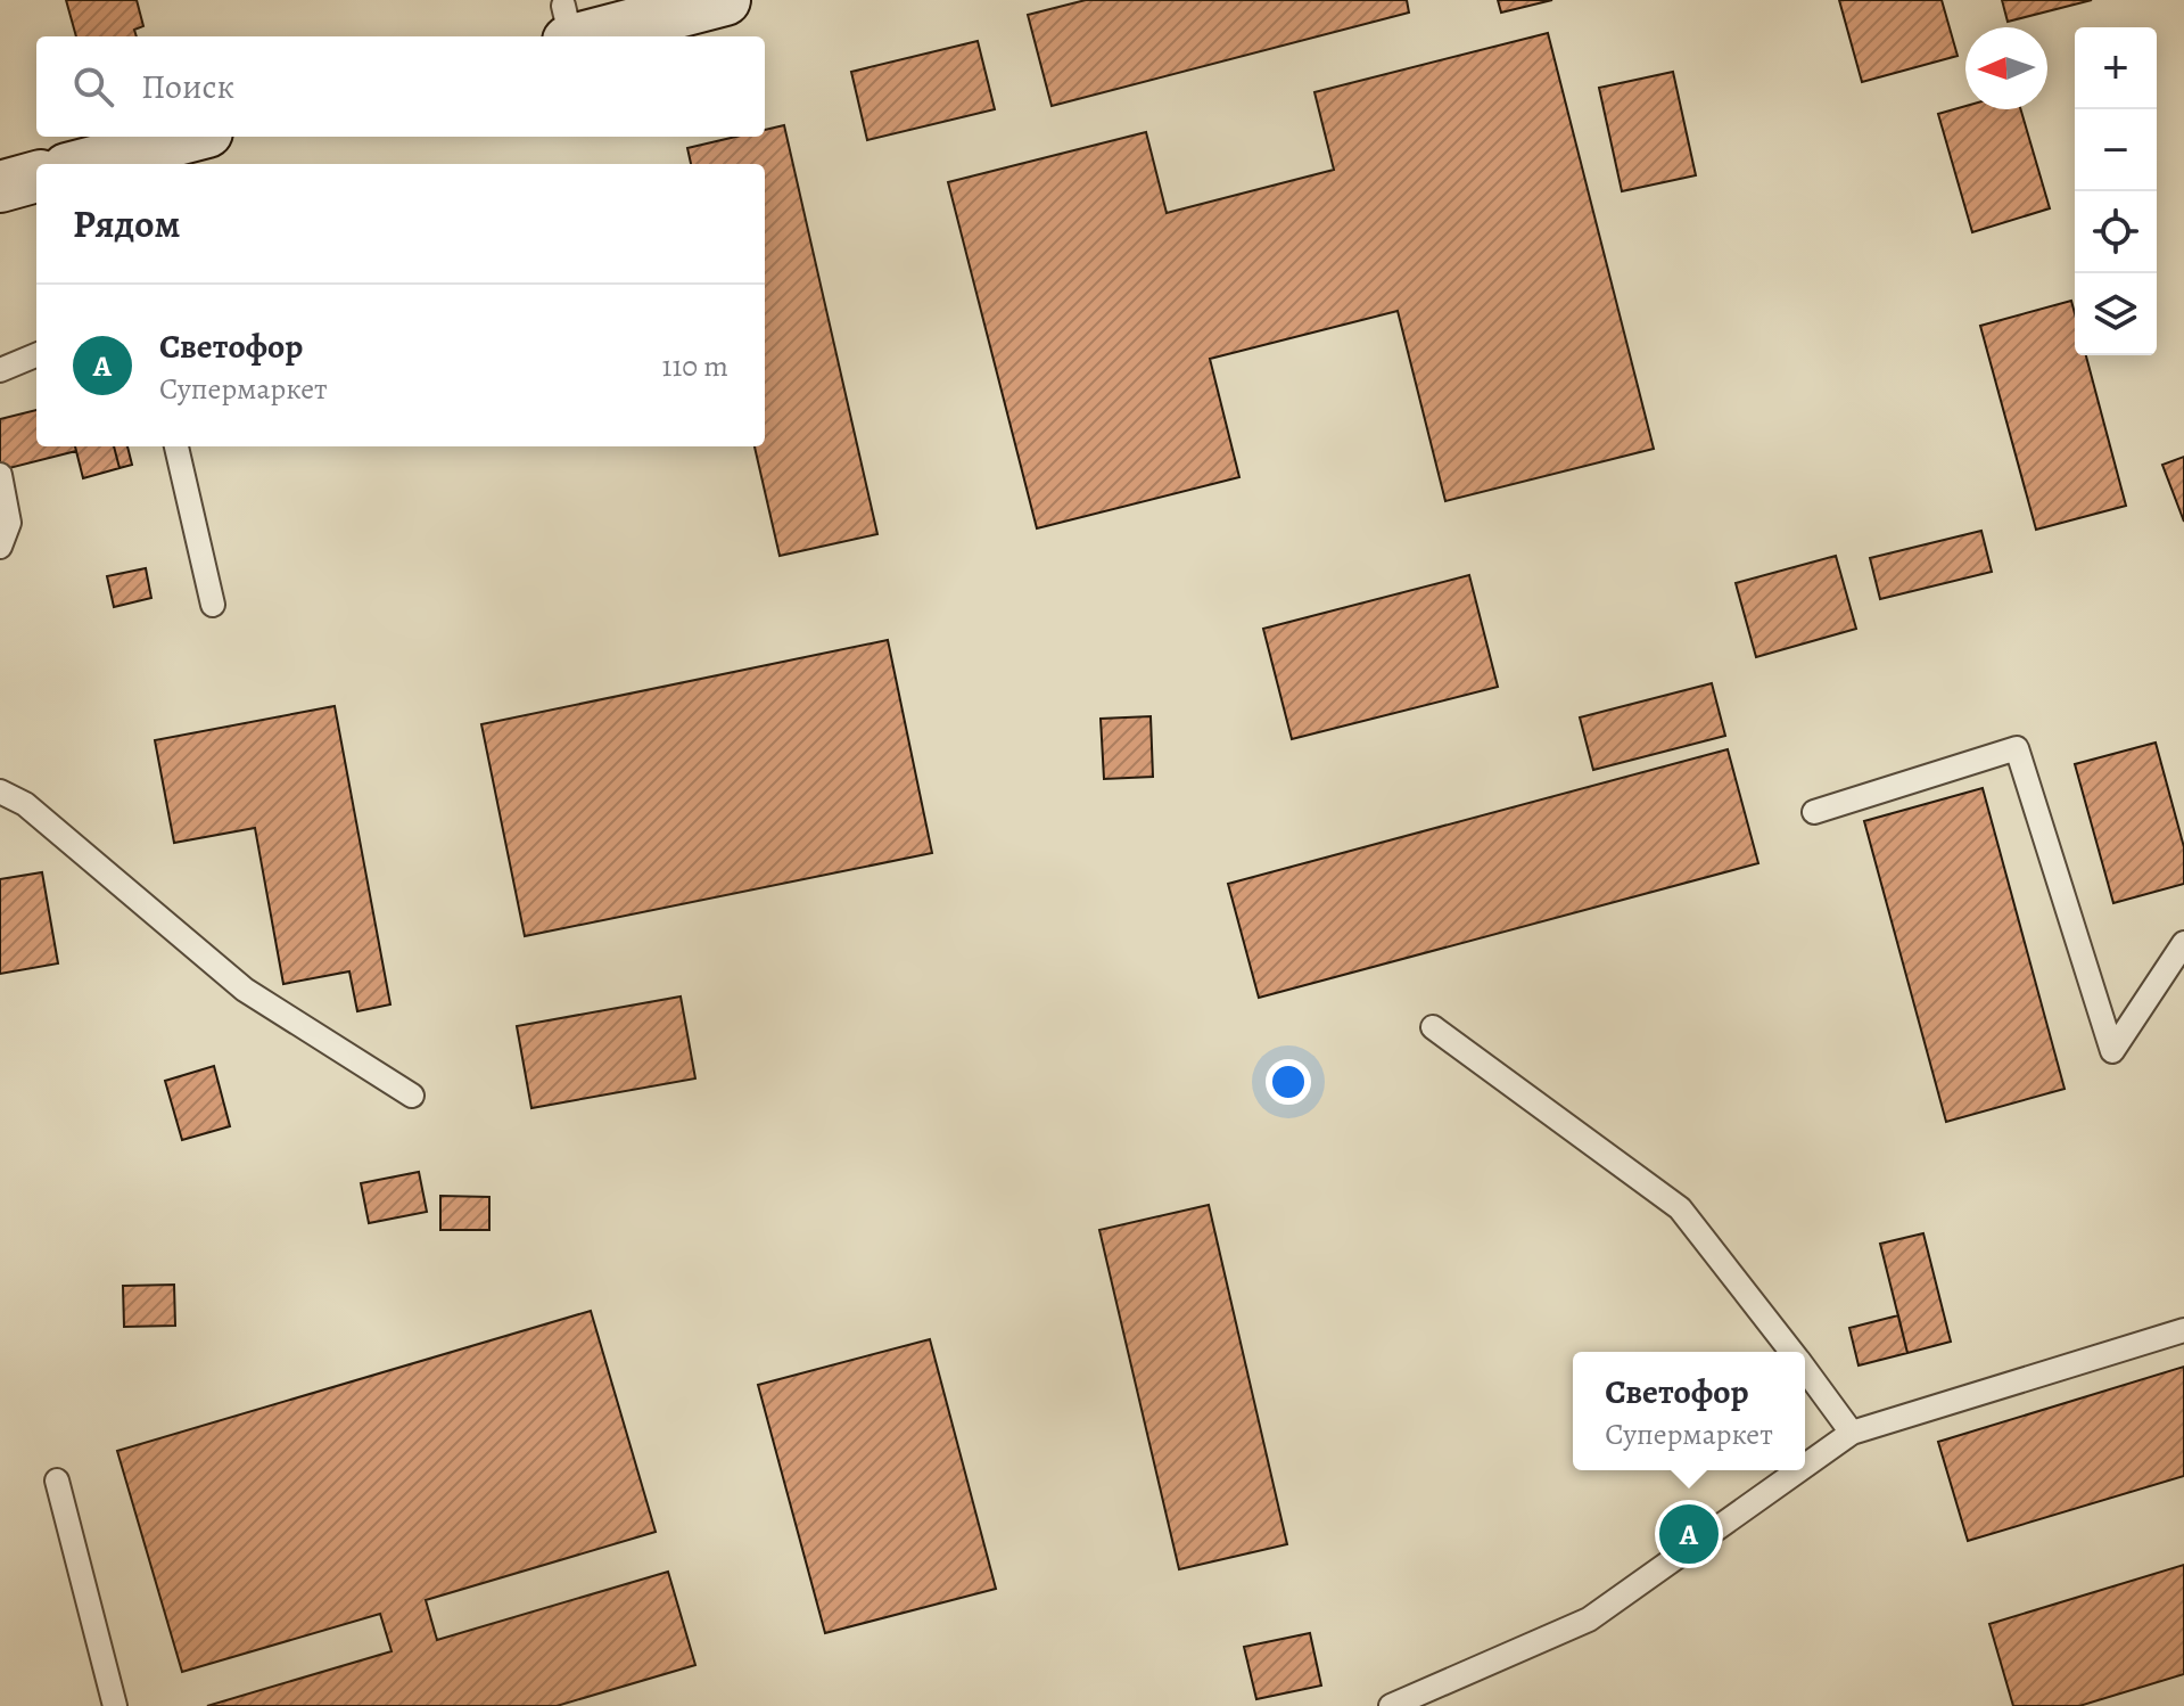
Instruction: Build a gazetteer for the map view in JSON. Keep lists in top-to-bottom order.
{
  "north": "left",
  "page": {
    "map_buttons": ["+", "−"],
    "search": "Поиск",
    "heading": "Рядом",
    "list": [
      {
        "mark": "A",
        "name": "Светофор",
        "note": "Супермаркет",
        "value": "110 m"
      }
    ],
    "popup": ["Светофор", "Супермаркет"],
    "pins": "A"
  }
}
